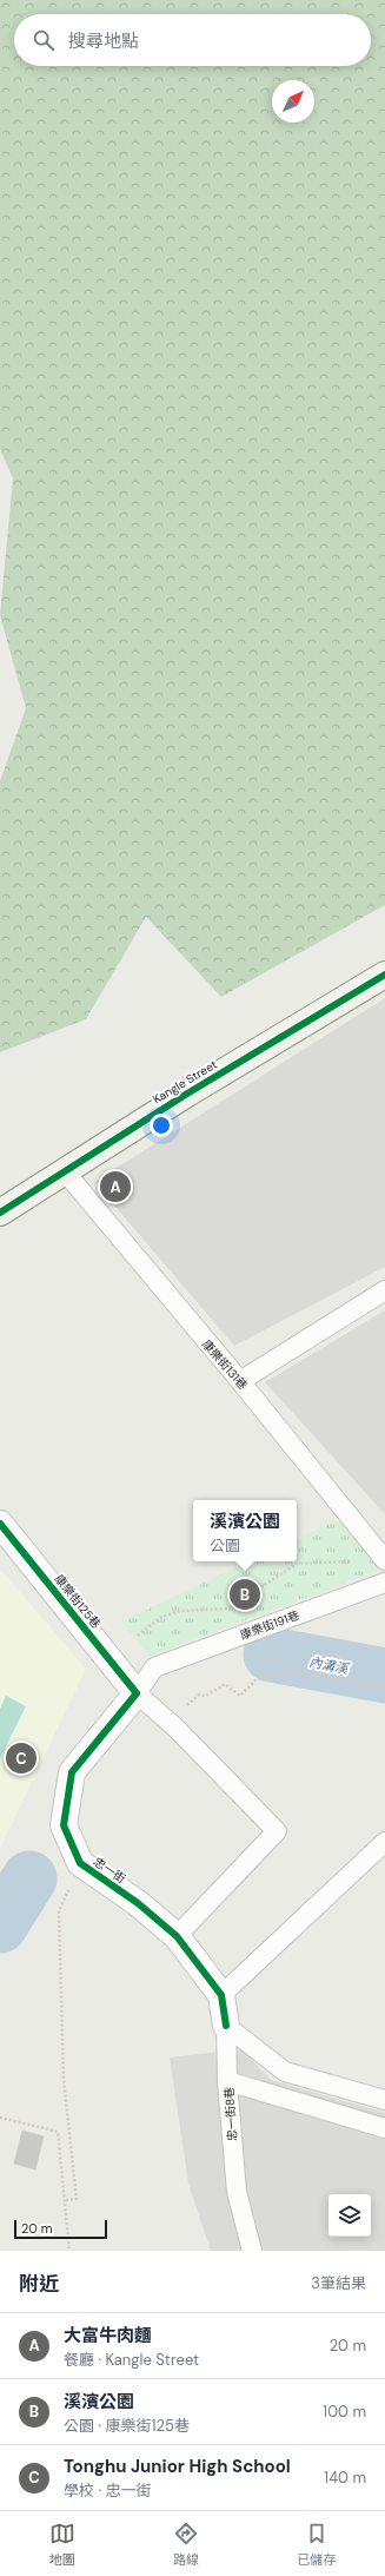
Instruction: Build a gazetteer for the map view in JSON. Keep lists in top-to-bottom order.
{
  "streets": {
    "street": ["Kangle Street", "康樂街125巷", "忠一街"],
    "lane": ["康樂街131巷", "康樂街191巷", "忠一街8巷"]
  },
  "crossings": [
    ["Kangle Street", "康樂街131巷"],
    ["康樂街125巷", "康樂街191巷"],
    ["康樂街125巷", "忠一街"],
    ["康樂街191巷", "忠一街"]
  ],
  "water": ["內溝溪"],
  "scale_bar": "20 m",
  "north": "top right",
  "page": {
    "search": "搜尋地點",
    "pins": ["A", "B", "C"],
    "popup": ["溪濱公園", "公園"],
    "scale": "20 m",
    "heading": ["附近", "3筆結果"],
    "list": [
      {
        "mark": "A",
        "name": "大富牛肉麵",
        "note": "餐廳 · Kangle Street",
        "value": "20 m"
      },
      {
        "mark": "B",
        "name": "溪濱公園",
        "note": "公園 · 康樂街125巷",
        "value": "100 m"
      },
      {
        "mark": "C",
        "name": "Tonghu Junior High School",
        "note": "學校 · 忠一街",
        "value": "140 m"
      }
    ],
    "nav": ["地圖", "路線", "已儲存"]
  }
}
